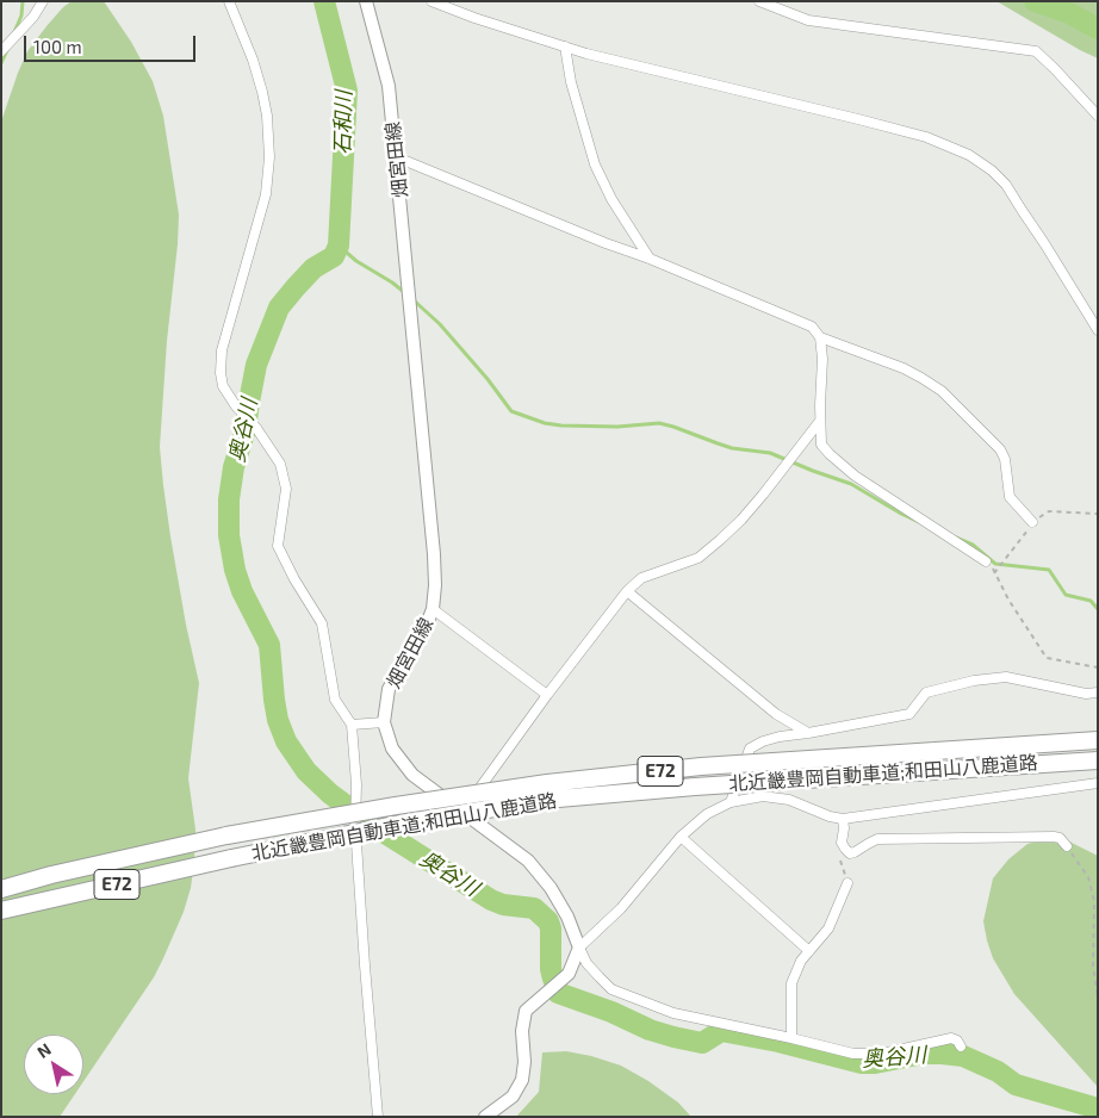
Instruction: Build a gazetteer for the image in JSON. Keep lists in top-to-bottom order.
{
  "streets": {
    "highway": ["E72", "北近畿豊岡自動車道;和田山八鹿道路"],
    "main road": ["畑宮田線"]
  },
  "water": ["石和川", "奥谷川"],
  "scale_bar": "100 m",
  "north": "top left"
}
